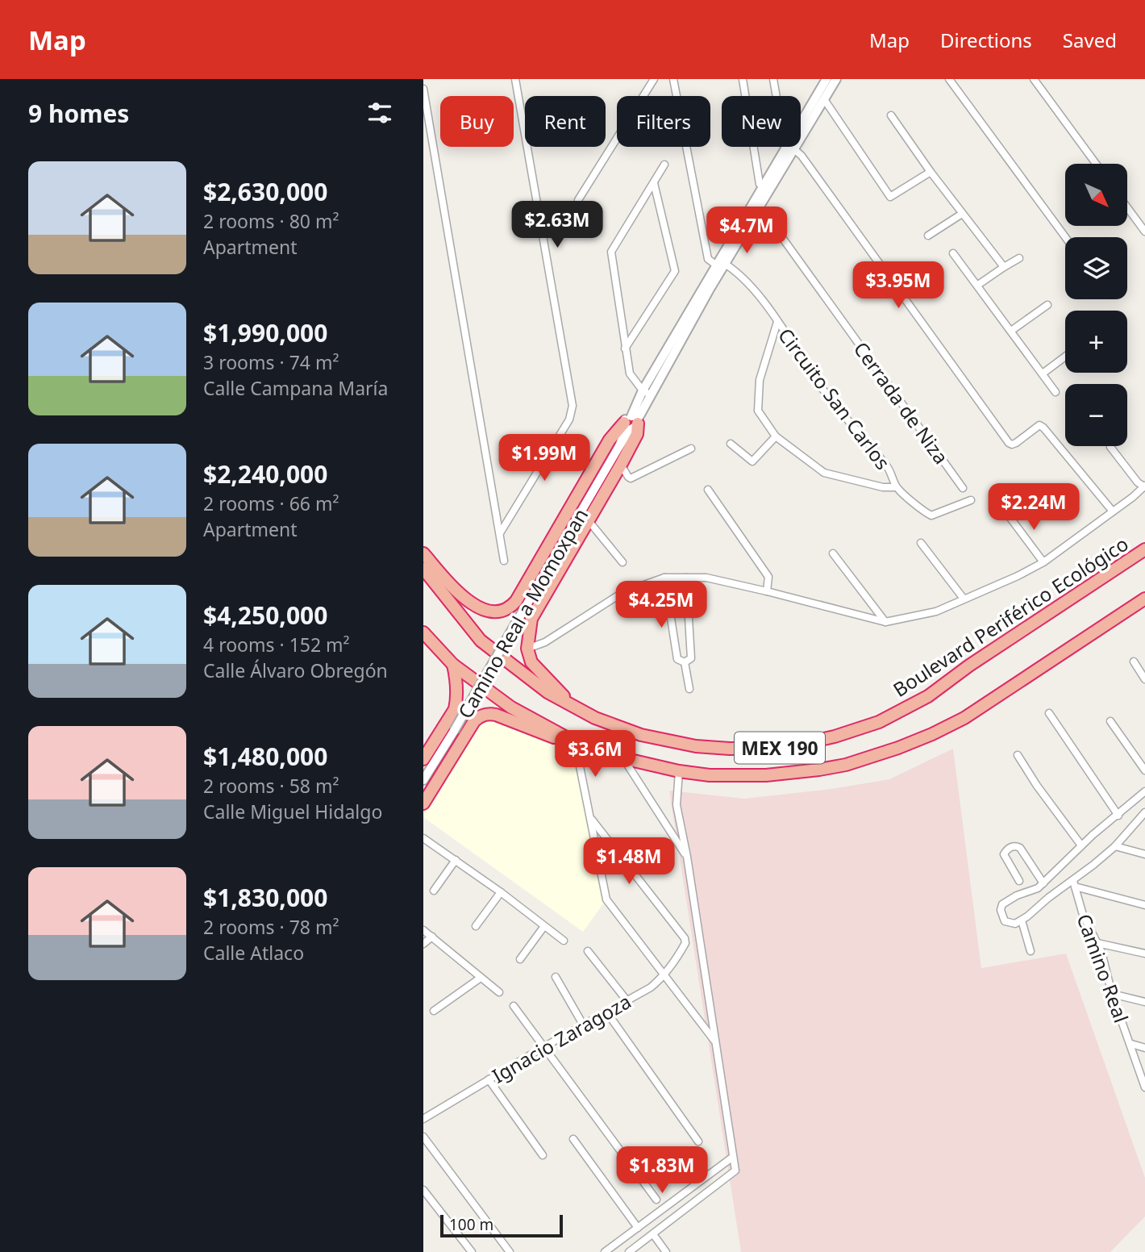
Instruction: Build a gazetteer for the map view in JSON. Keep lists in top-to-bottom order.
{
  "streets": {
    "highway": ["Boulevard Periférico Ecológico", "MEX 190"],
    "street": [
      "Circuito San Carlos",
      "Cerrada de Niza",
      "Camino Real a Momoxpan",
      "Camino Real",
      "Ignacio Zaragoza"
    ]
  },
  "crossings": [
    ["Circuito San Carlos", "Camino Real a Momoxpan"],
    ["Cerrada de Niza", "Camino Real a Momoxpan"]
  ],
  "scale_bar": "100 m",
  "north": "bottom right",
  "page": {
    "header": "Map",
    "nav": ["Map", "Directions", "Saved"],
    "heading": "9 homes",
    "chip": [
      "Buy",
      "Rent",
      "Filters",
      "New"
    ],
    "list": [
      {
        "name": "$2,630,000",
        "note": "2 rooms · 80 m² · Apartment"
      },
      {
        "name": "$1,990,000",
        "note": "3 rooms · 74 m² · Calle Campana María"
      },
      {
        "name": "$2,240,000",
        "note": "2 rooms · 66 m² · Apartment"
      },
      {
        "name": "$4,250,000",
        "note": "4 rooms · 152 m² · Calle Álvaro Obregón"
      },
      {
        "name": "$1,480,000",
        "note": "2 rooms · 58 m² · Calle Miguel Hidalgo"
      },
      {
        "name": "$1,830,000",
        "note": "2 rooms · 78 m² · Calle Atlaco"
      }
    ],
    "map_buttons": ["+", "−"],
    "price": [
      "$2.63M",
      "$4.7M",
      "$3.95M",
      "$1.99M",
      "$2.24M",
      "$4.25M",
      "$3.6M",
      "$1.48M",
      "$1.83M"
    ],
    "scale": "100 m"
  }
}
